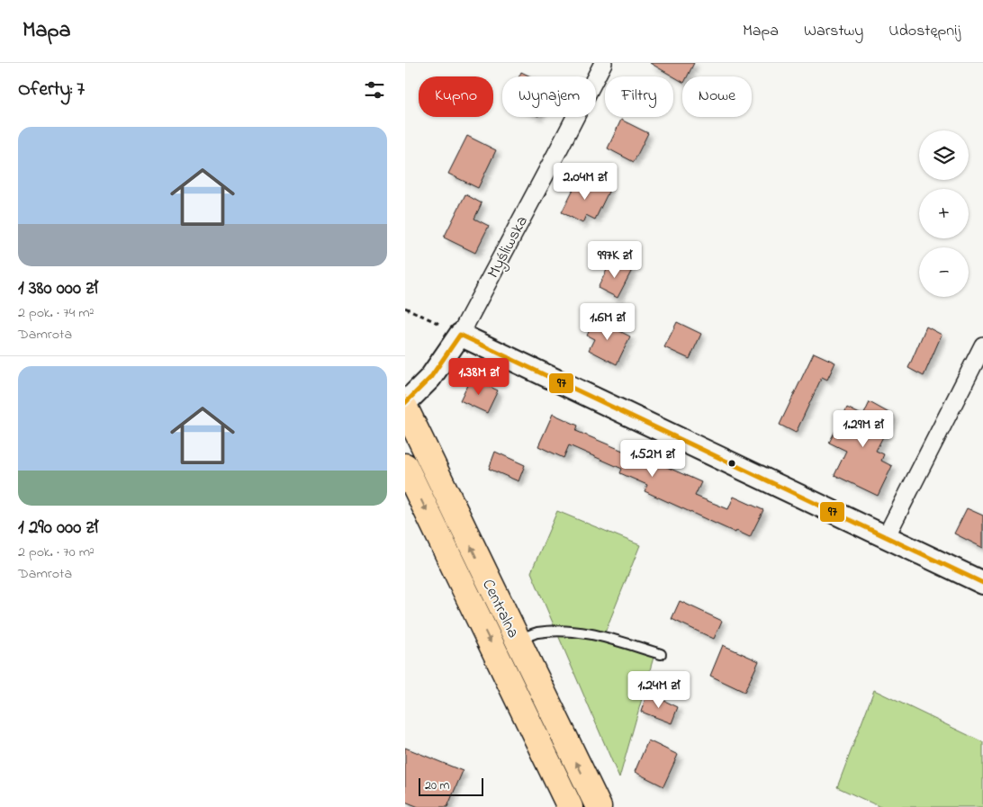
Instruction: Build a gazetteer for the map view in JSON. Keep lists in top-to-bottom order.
{
  "streets": {
    "main road": ["Centralna"],
    "street": ["Myśliwska"]
  },
  "lines": ["transit line 97"],
  "scale_bar": "20 m",
  "page": {
    "header": "Mapa",
    "nav": ["Mapa", "Warstwy", "Udostępnij"],
    "heading": "Oferty: 7",
    "chip": [
      "Kupno",
      "Wynajem",
      "Filtry",
      "Nowe"
    ],
    "list": [
      {
        "name": "1 380 000 zł",
        "note": "2 pok. · 74 m² · Damrota"
      },
      {
        "name": "1 290 000 zł",
        "note": "2 pok. · 70 m² · Damrota"
      }
    ],
    "map_buttons": ["+", "−"],
    "price": [
      "2.04M zł",
      "997K zł",
      "1.6M zł",
      "1.38M zł",
      "1.29M zł",
      "1.52M zł",
      "1.24M zł"
    ],
    "scale": "20 m"
  }
}
